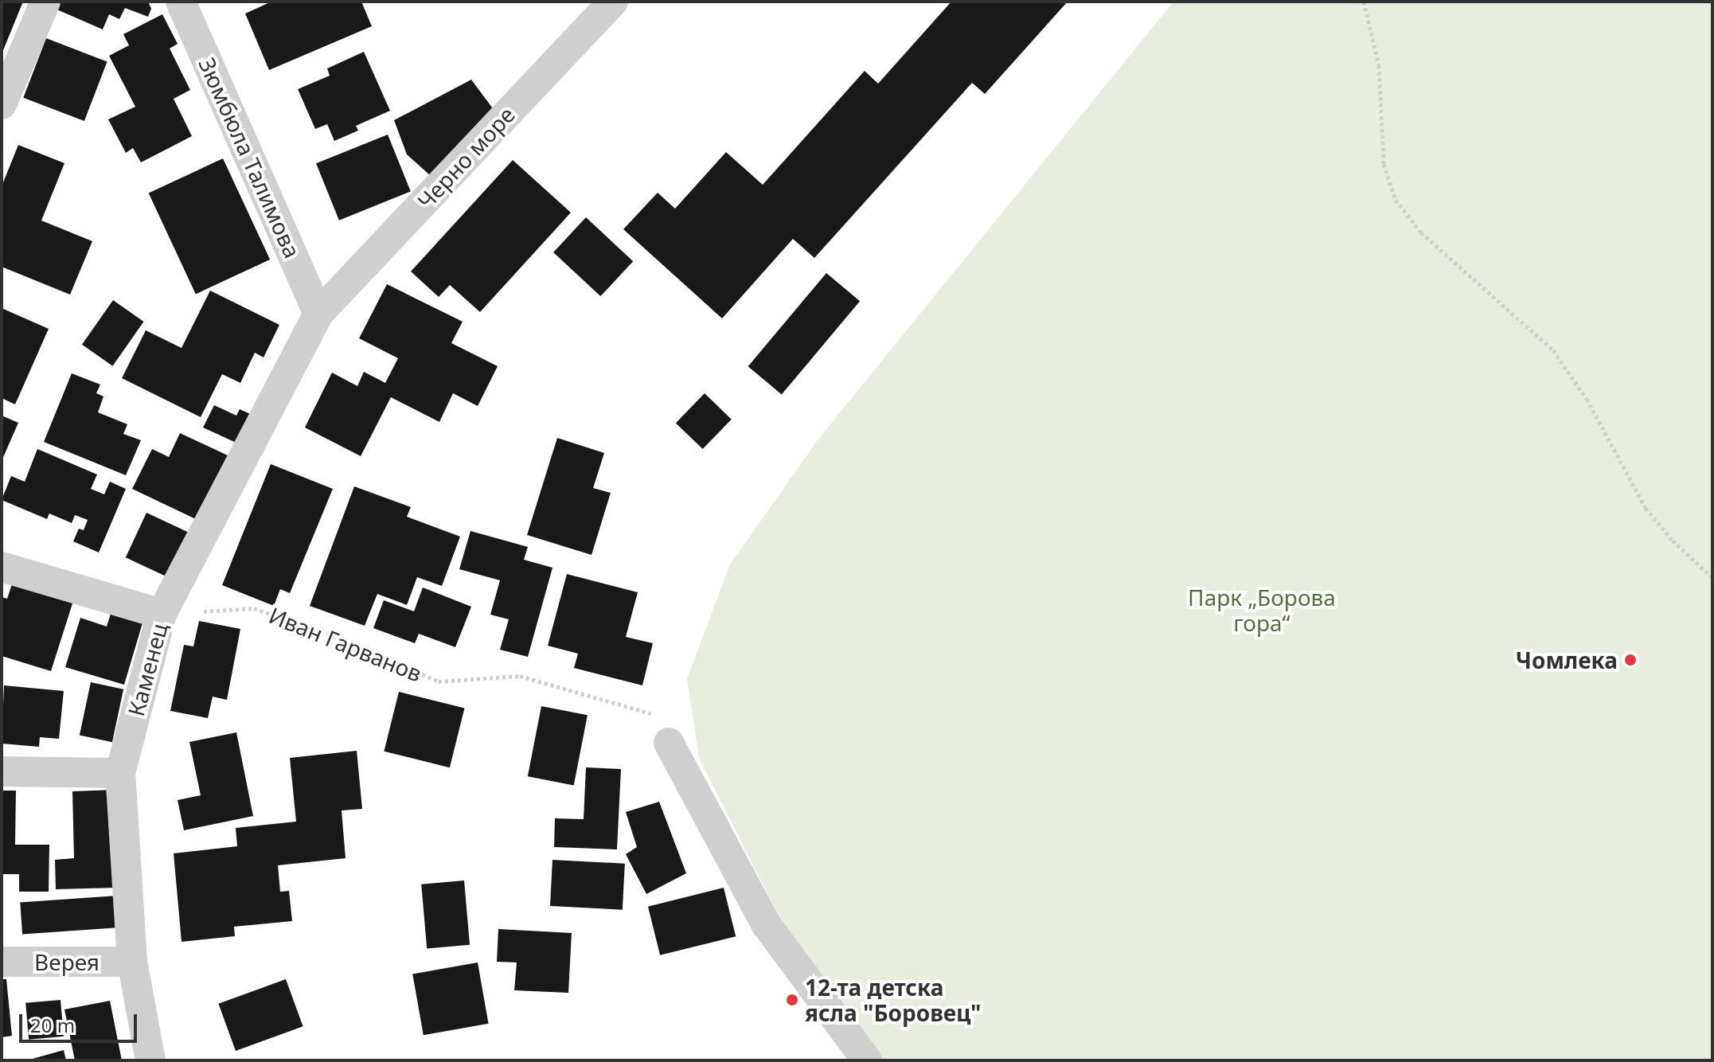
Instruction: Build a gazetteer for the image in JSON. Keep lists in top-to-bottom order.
{
  "streets": {
    "street": [
      "Зюмбюла Талимова",
      "Черно море",
      "Каменец",
      "Верея"
    ],
    "path": ["Иван Гарванов"]
  },
  "crossings": [
    ["Зюмбюла Талимова", "Черно море"],
    ["Зюмбюла Талимова", "Каменец"],
    ["Черно море", "Каменец"],
    ["Иван Гарванов", "Каменец"],
    ["Каменец", "Верея"]
  ],
  "parks": ["Парк „Борова гора“"],
  "places": ["Чомлека", "12-та детска ясла \"Боровец\""],
  "scale_bar": "20 m"
}
